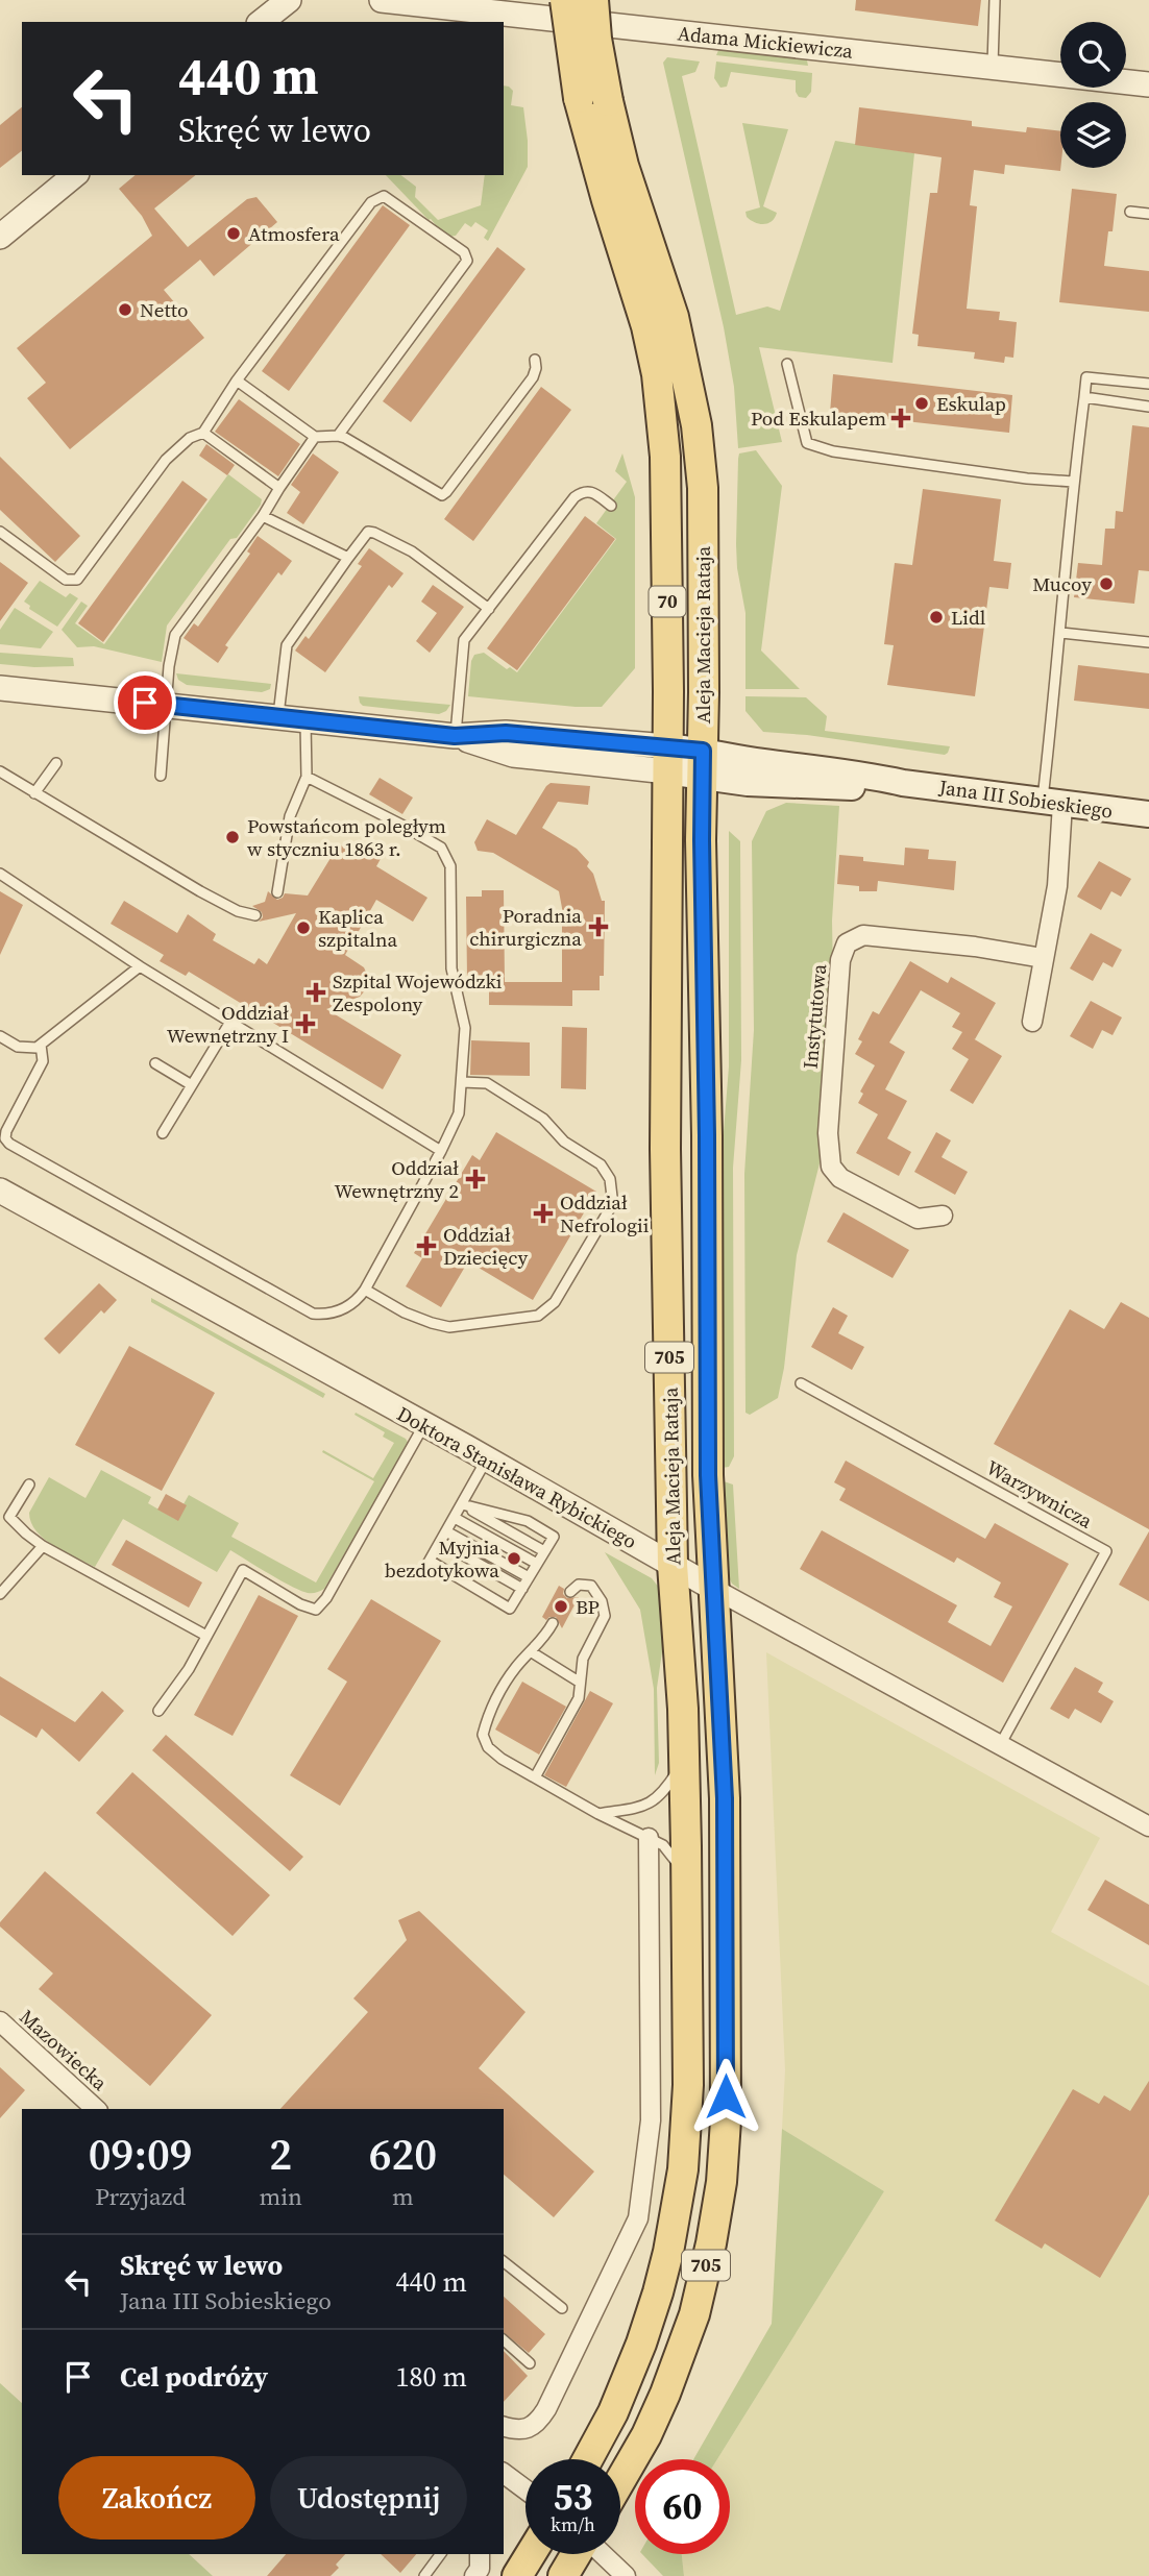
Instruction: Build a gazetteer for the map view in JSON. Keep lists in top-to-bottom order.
{
  "streets": {
    "main road": [
      "70",
      "Aleja Macieja Rataja",
      "Jana III Sobieskiego",
      "705"
    ],
    "street": [
      "Adama Mickiewicza",
      "Instytutowa",
      "Doktora Stanisława Rybickiego",
      "Mazowiecka"
    ],
    "lane": ["Warzywnicza"]
  },
  "crossings": [
    ["70", "Aleja Macieja Rataja"],
    ["Aleja Macieja Rataja", "Jana III Sobieskiego"],
    ["Aleja Macieja Rataja", "Doktora Stanisława Rybickiego"],
    ["Doktora Stanisława Rybickiego", "Warzywnicza"]
  ],
  "places": {
    "other": [
      "Atmosfera",
      "Netto",
      "Eskulap",
      "Mucoy",
      "Lidl",
      "Powstańcom poległym w styczniu 1863 r.",
      "Kaplica szpitalna",
      "Myjnia bezdotykowa",
      "BP"
    ],
    "health": [
      "Pod Eskulapem",
      "Poradnia chirurgiczna",
      "Szpital Wojewódzki Zespolony",
      "Oddział Wewnętrzny I",
      "Oddział Wewnętrzny 2",
      "Oddział Nefrologii",
      "Oddział Dziecięcy"
    ]
  },
  "page": {
    "turn": ["440 m", "Skręć w lewo"],
    "eta": [
      "09:09",
      "Przyjazd",
      "2",
      "min",
      "620",
      "m"
    ],
    "list": [
      {
        "name": "Skręć w lewo",
        "note": "Jana III Sobieskiego",
        "value": "440 m"
      },
      {
        "name": "Cel podróży",
        "value": "180 m"
      }
    ],
    "buttons": ["Zakończ", "Udostępnij"],
    "speed": "53 km/h",
    "limit": "60"
  }
}
